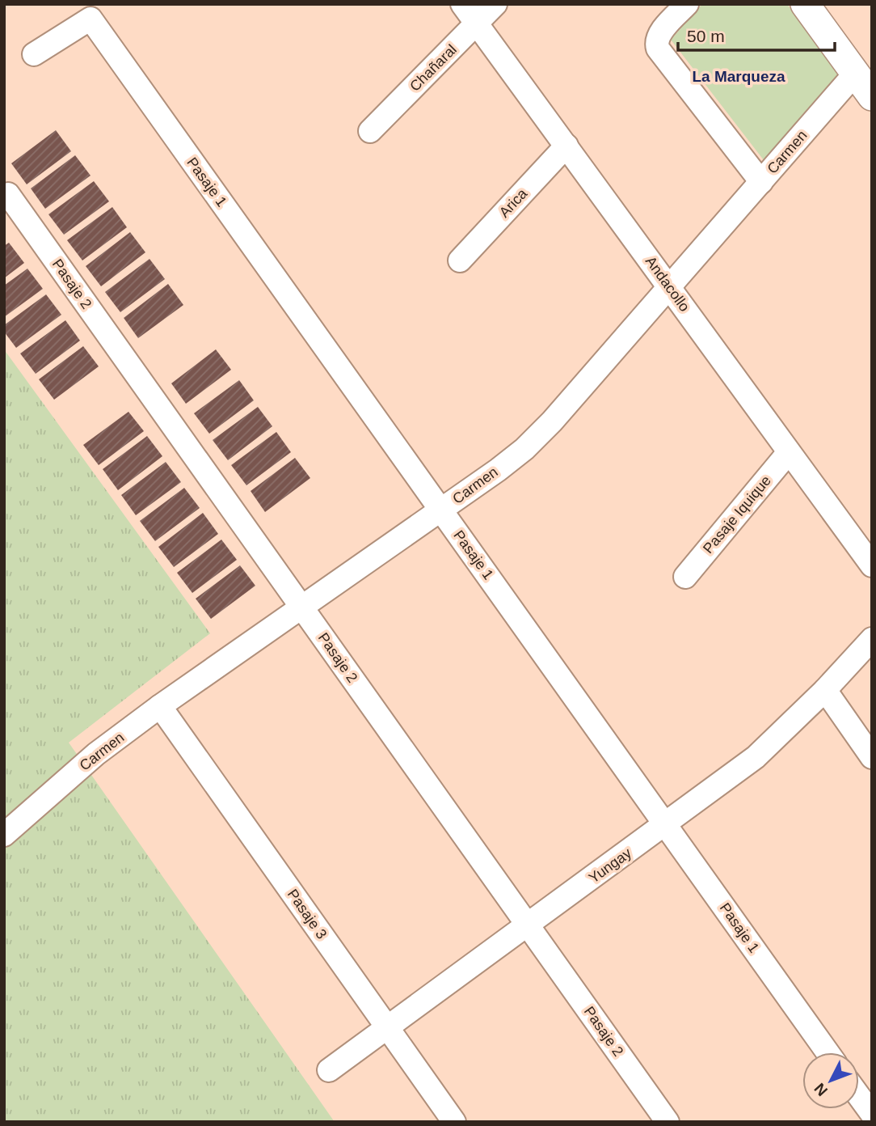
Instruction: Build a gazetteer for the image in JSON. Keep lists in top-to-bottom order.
{
  "streets": {
    "street": [
      "Chañaral",
      "Carmen",
      "Pasaje 1",
      "Arica",
      "Pasaje 2",
      "Andacollo",
      "Pasaje Iquique",
      "Yungay",
      "Pasaje 3"
    ]
  },
  "crossings": [
    ["Chañaral", "Andacollo"],
    ["Carmen", "Pasaje 1"],
    ["Carmen", "Pasaje 2"],
    ["Carmen", "Andacollo"],
    ["Carmen", "Pasaje 3"],
    ["Pasaje 1", "Yungay"],
    ["Arica", "Andacollo"],
    ["Pasaje 2", "Yungay"],
    ["Andacollo", "Pasaje Iquique"],
    ["Yungay", "Pasaje 3"]
  ],
  "districts": ["La Marqueza"],
  "scale_bar": "50 m",
  "north": "bottom left"
}
